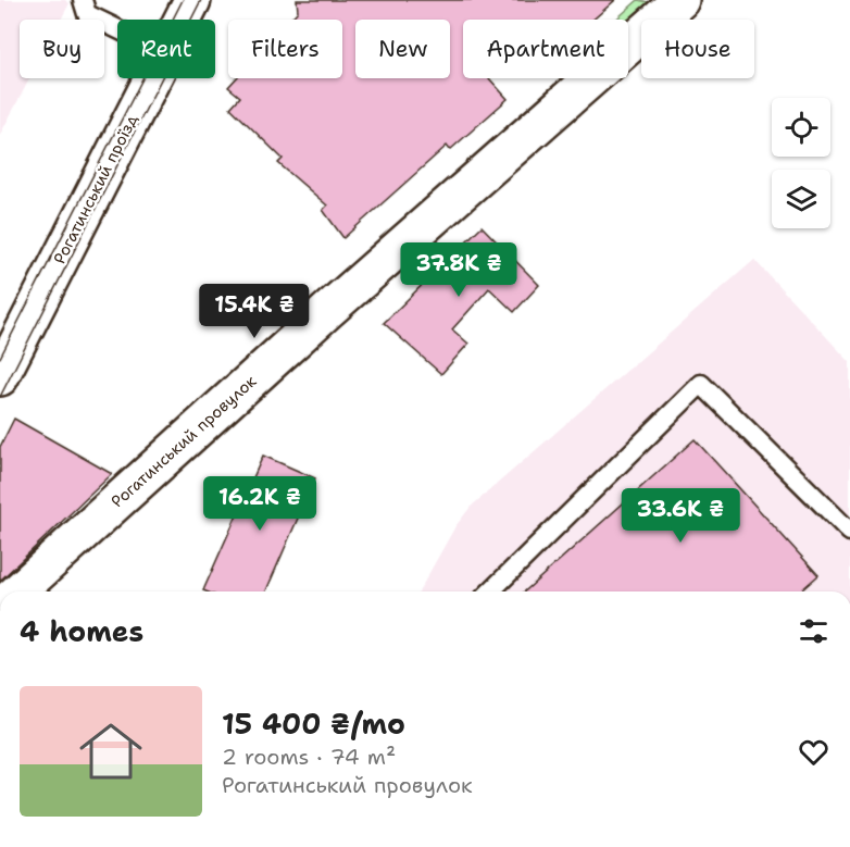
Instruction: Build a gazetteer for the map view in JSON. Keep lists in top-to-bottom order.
{
  "streets": {
    "street": ["Рогатинський проїзд", "Рогатинський провулок"]
  },
  "page": {
    "chip": [
      "Buy",
      "Rent",
      "Filters",
      "New",
      "Apartment",
      "House"
    ],
    "price": [
      "37.8K ₴",
      "15.4K ₴",
      "16.2K ₴",
      "33.6K ₴"
    ],
    "heading": "4 homes",
    "list": [
      {
        "name": "15 400 ₴/mo",
        "note": "2 rooms · 74 m² · Рогатинський провулок"
      }
    ]
  }
}
